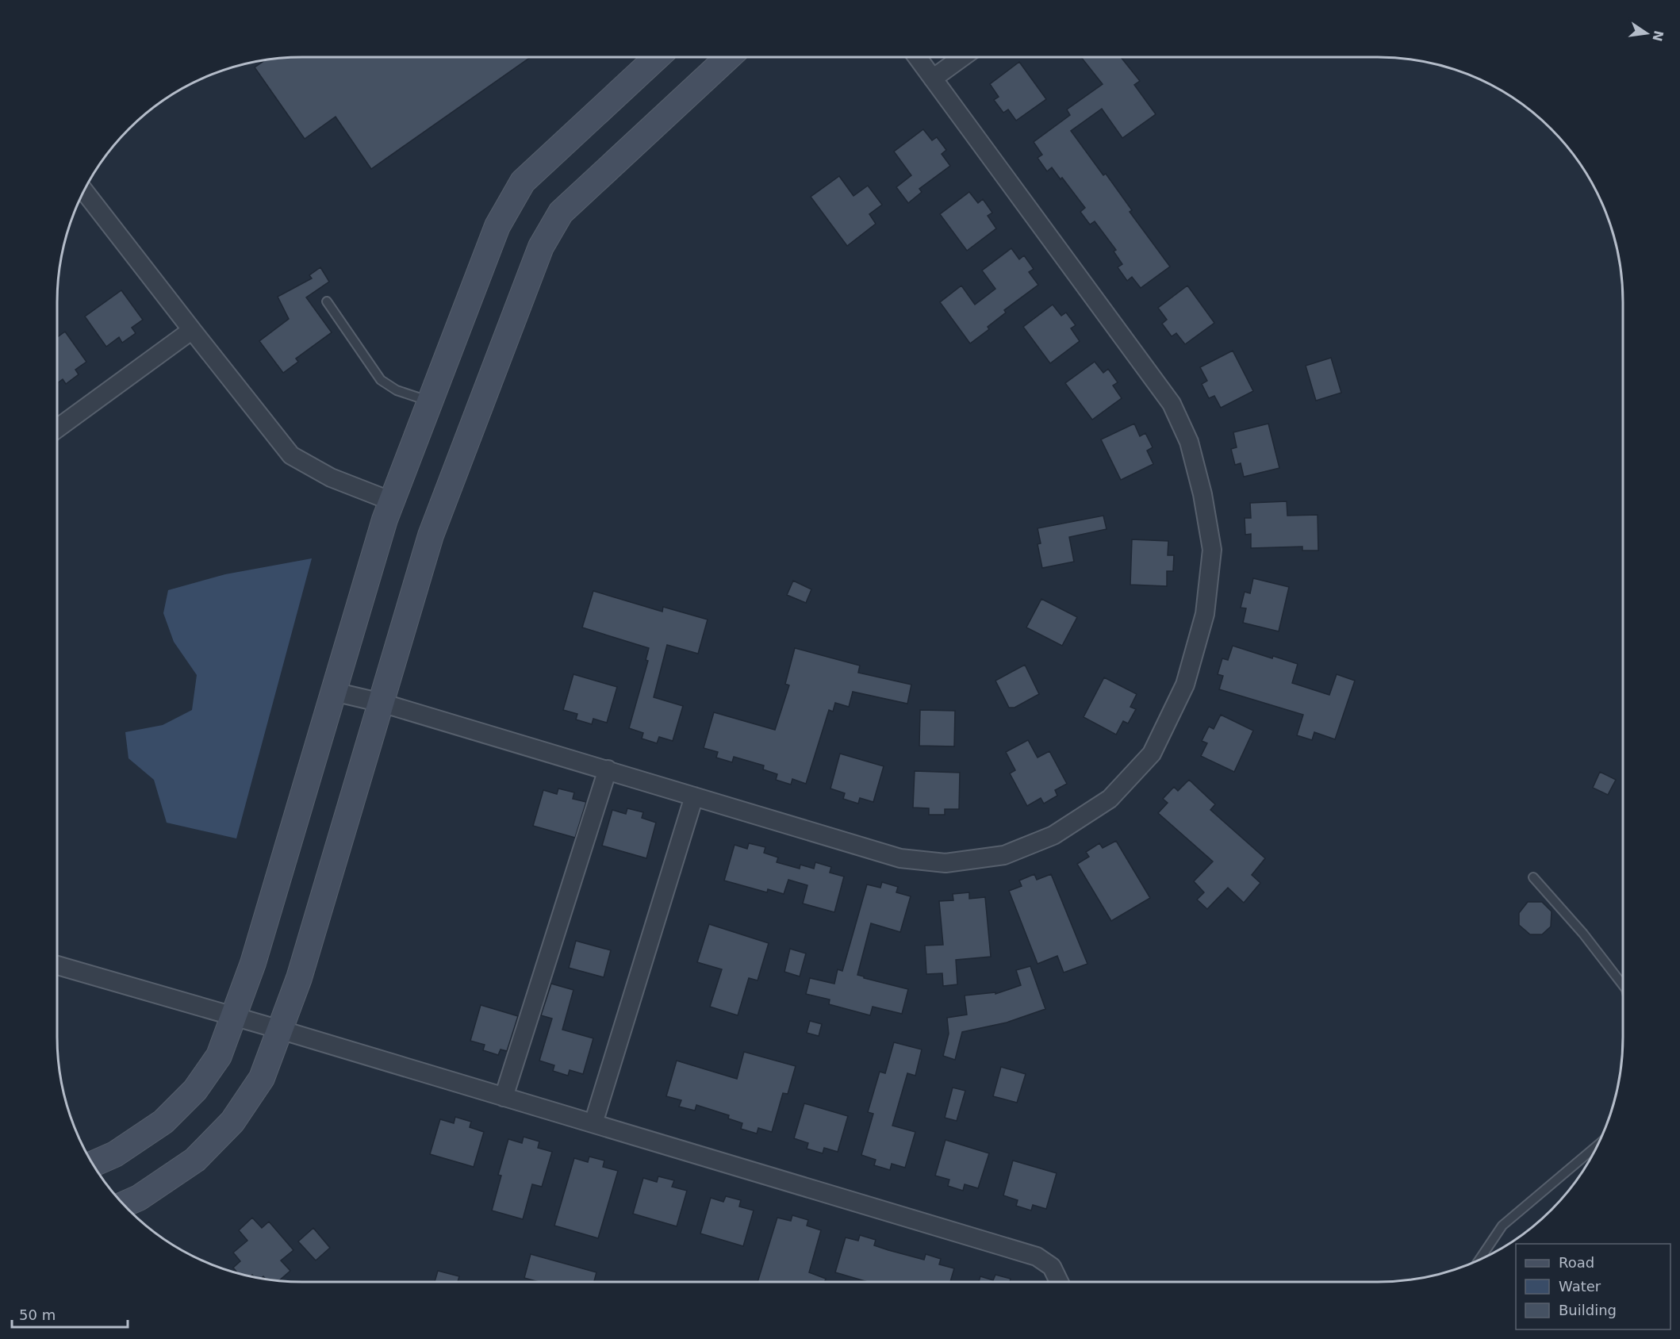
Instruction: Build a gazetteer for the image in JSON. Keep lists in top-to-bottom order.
{
  "legend": ["Road", "Water", "Building"],
  "scale_bar": "50 m",
  "north": "right"
}
